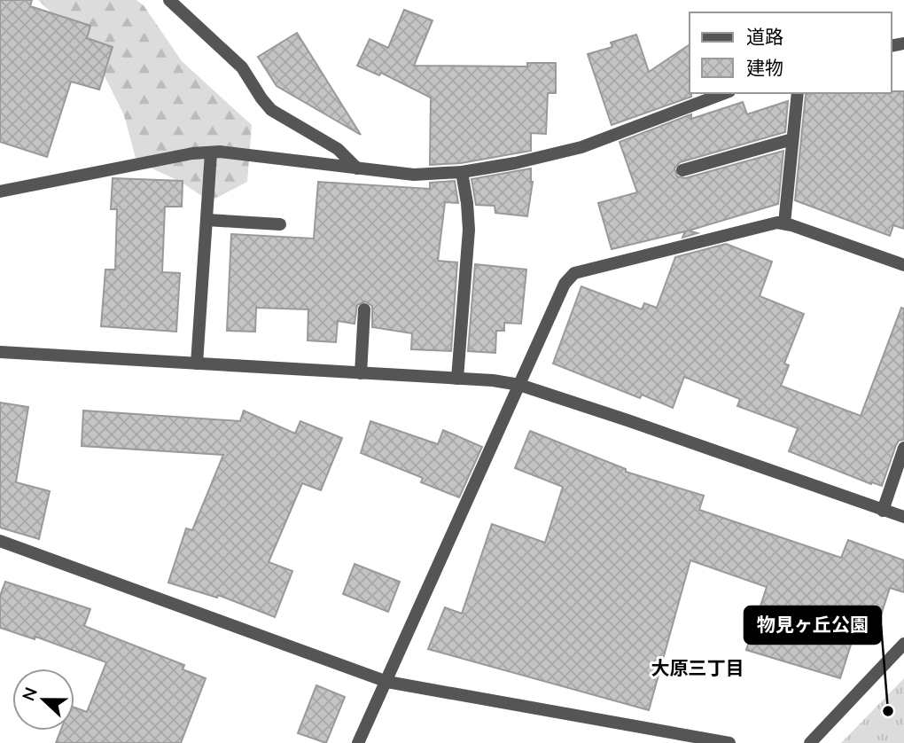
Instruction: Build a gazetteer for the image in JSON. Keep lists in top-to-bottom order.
{
  "districts": ["大原三丁目"],
  "places": ["物見ヶ丘公園"],
  "legend": ["道路", "建物"],
  "north": "left"
}
